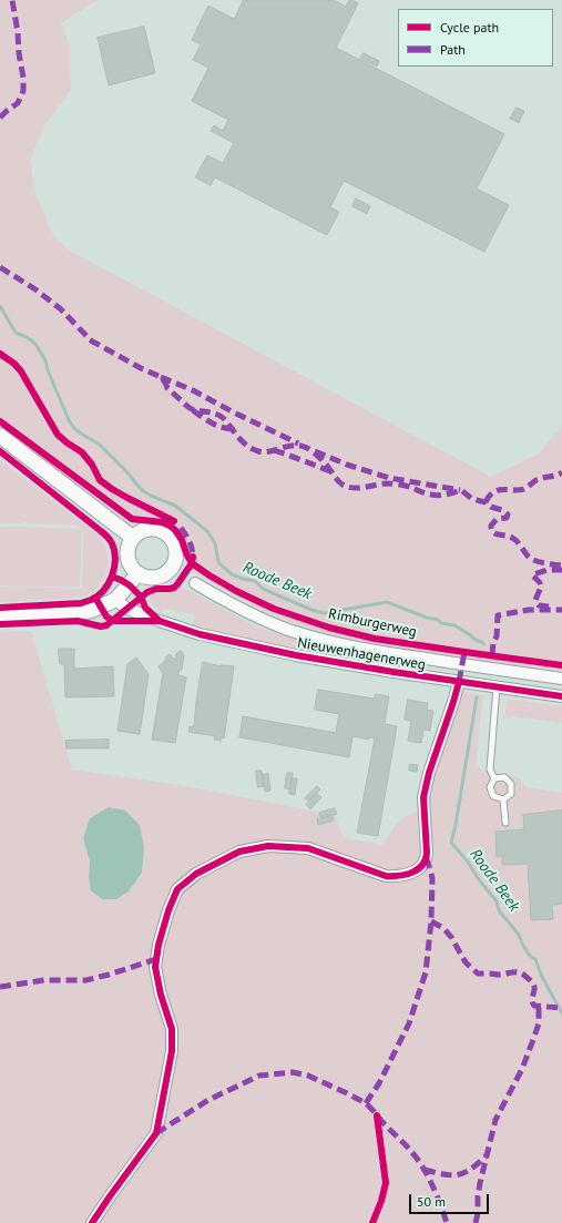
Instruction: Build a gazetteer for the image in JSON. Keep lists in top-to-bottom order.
{
  "streets": {
    "street": ["Rimburgerweg", "Nieuwenhagenerweg"]
  },
  "water": ["Roode Beek"],
  "legend": ["Cycle path", "Path"],
  "scale_bar": "50 m"
}
